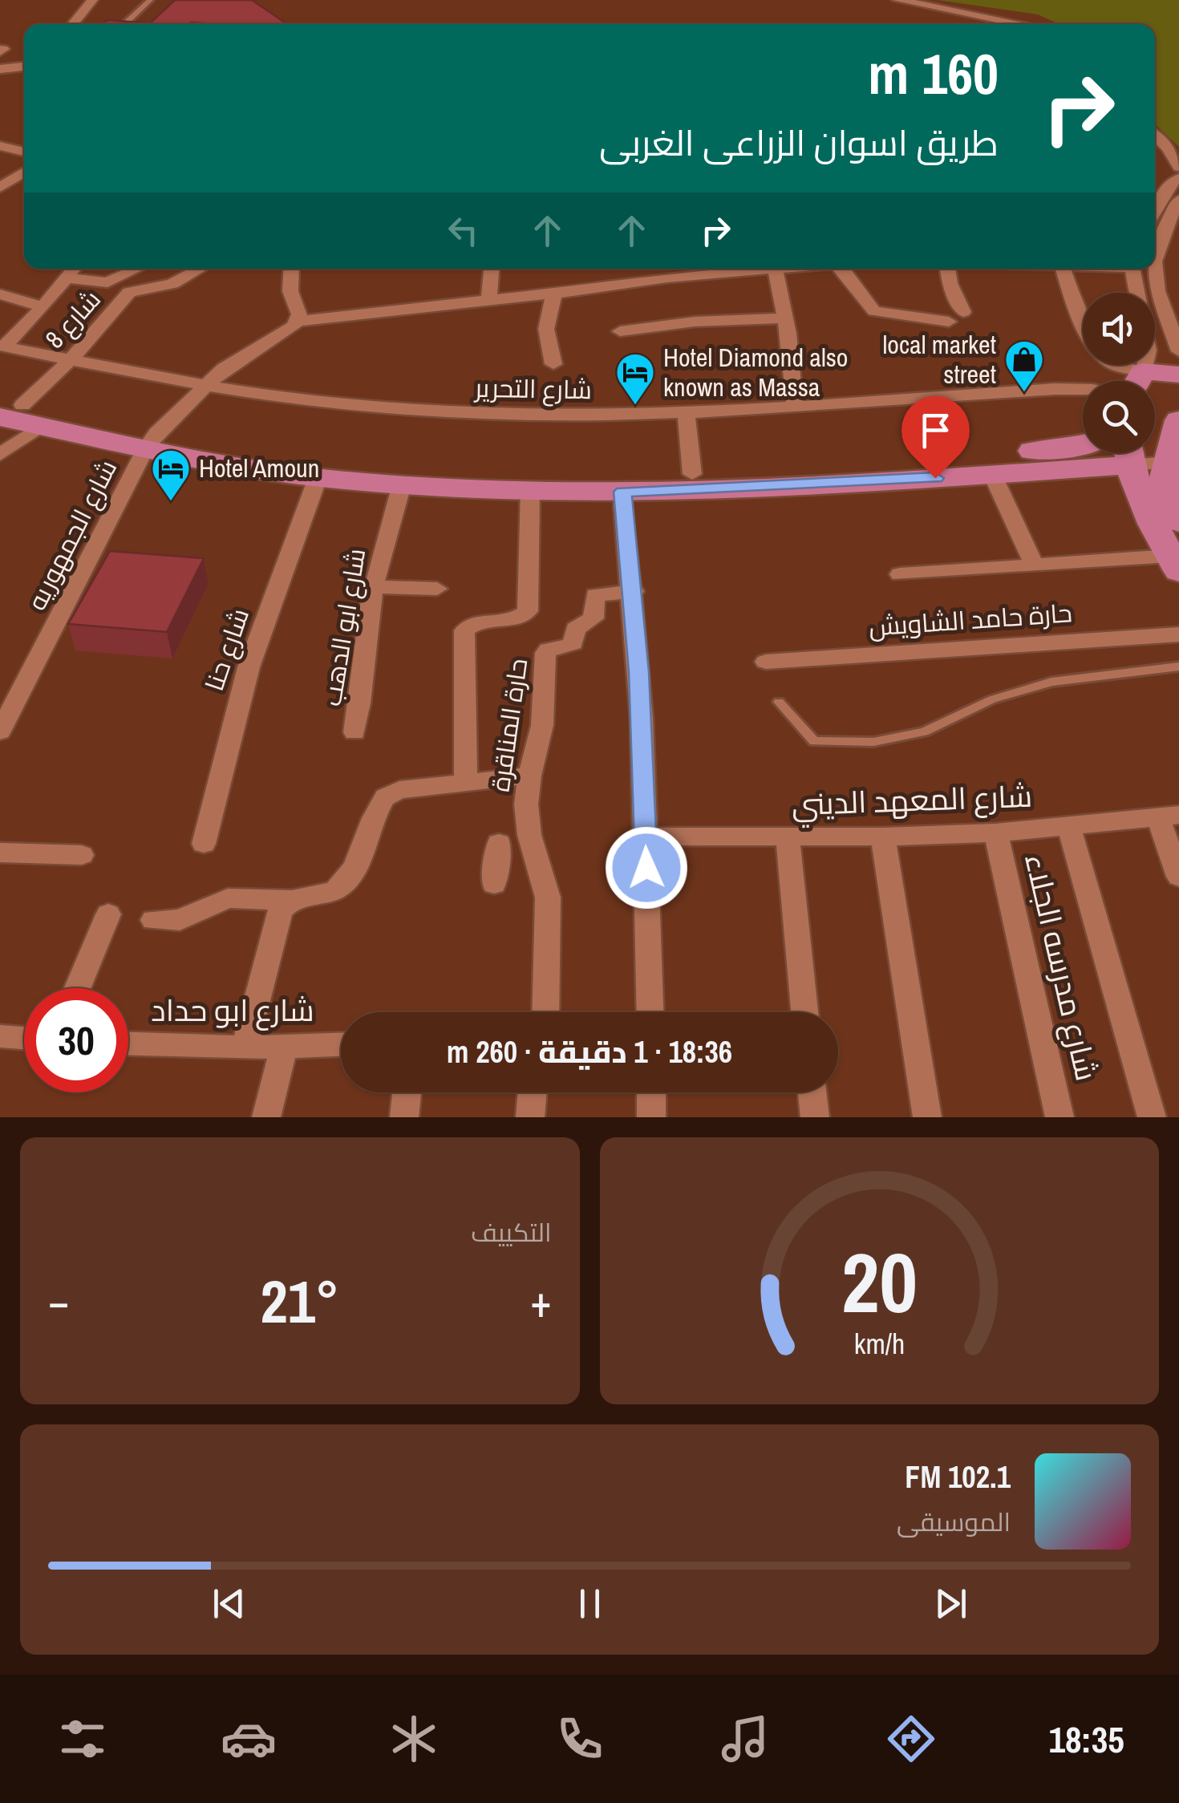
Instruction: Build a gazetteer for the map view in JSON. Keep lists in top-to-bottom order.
{
  "streets": {
    "street": [
      "شارع 8",
      "شارع التحرير",
      "شارع الجمهوريه",
      "حارة حامد الشاويش",
      "شارع ابو الدهب",
      "شارع حنا",
      "حارة المناقرة",
      "شارع المعهد الديني",
      "شارع مدرسه الجلاء",
      "شارع ابو حداد"
    ]
  },
  "crossings": [
    ["شارع 8", "شارع التحرير"],
    ["شارع التحرير", "شارع الجمهوريه"],
    ["شارع المعهد الديني", "شارع مدرسه الجلاء"]
  ],
  "places": {
    "shop": ["local market street"],
    "hotel": ["Hotel Diamond also known as Massa", "Hotel Amoun"]
  },
  "page": {
    "turn": ["160 m", "طريق اسوان الزراعى الغربى"],
    "limit": "30",
    "trip": "18:36 · 1 دقيقة · 260 m",
    "tile": "التكييف",
    "heat": ["−", "21°", "+"],
    "song": ["102.1 FM", "الموسيقى"],
    "tabs": "18:35",
    "gauge": ["20", "km/h"]
  }
}
